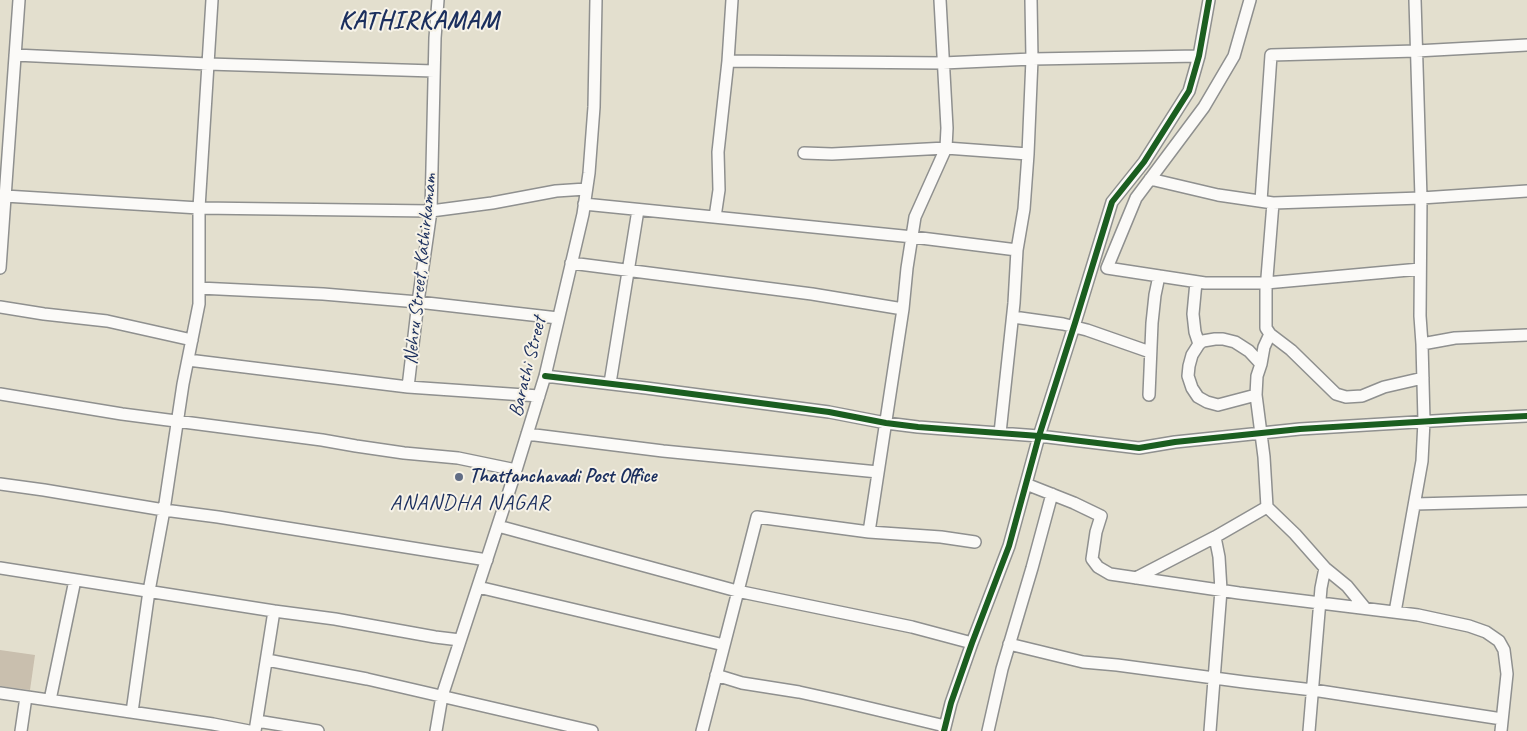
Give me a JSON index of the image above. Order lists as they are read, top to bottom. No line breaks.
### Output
{"streets":{"street":["Nehru Street, Kathirkamam","Barathi Street"]},"districts":["KATHIRKAMAM","ANANDHA NAGAR"],"places":["Thattanchavadi Post Office"]}
